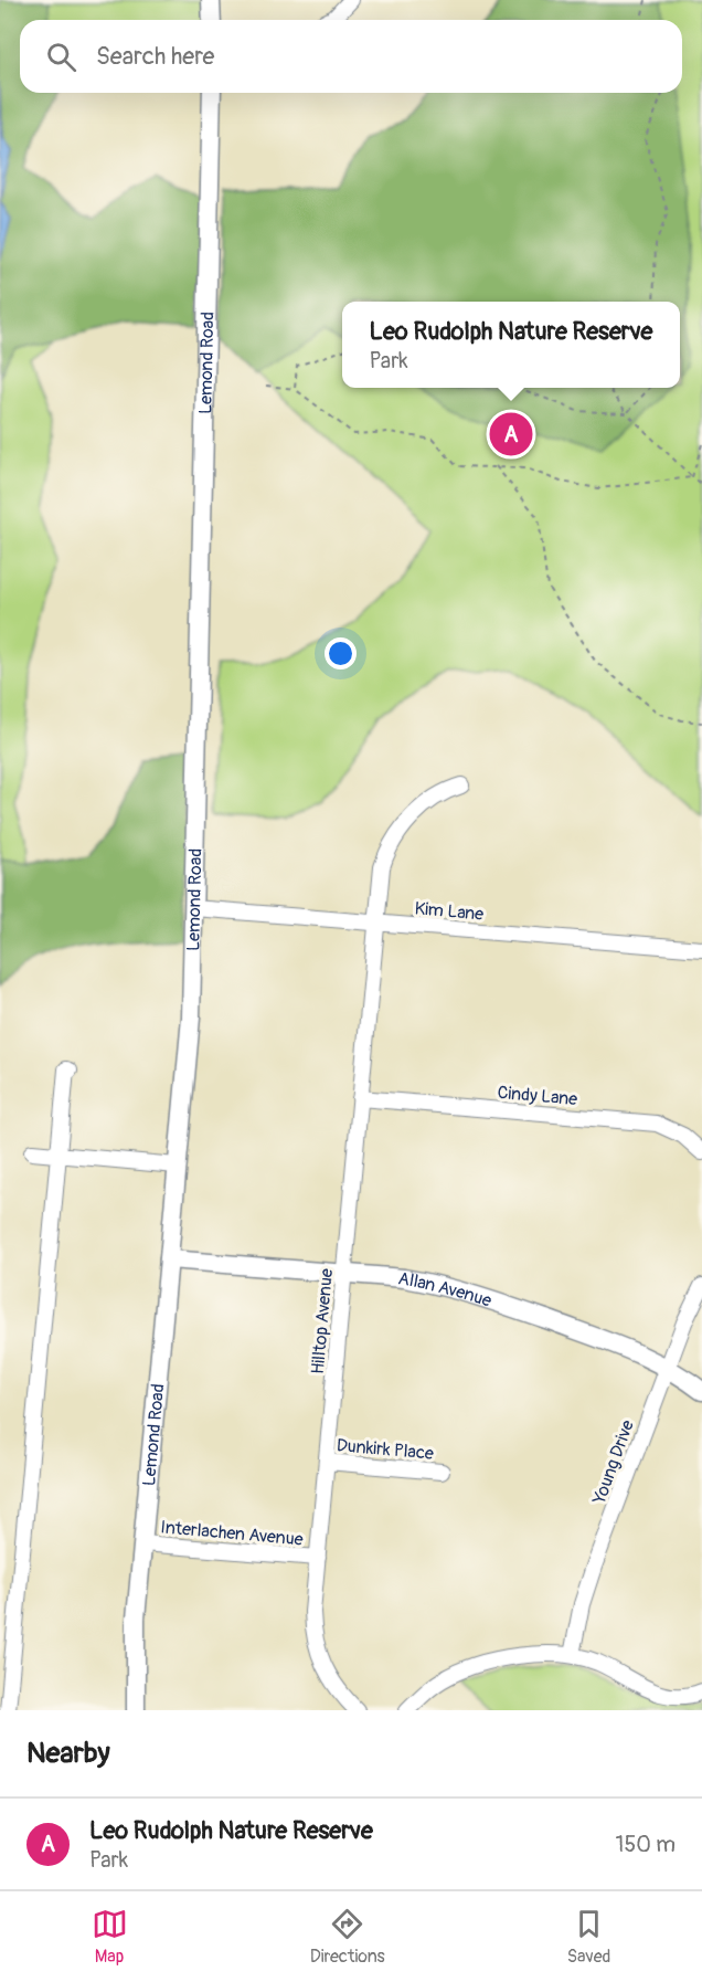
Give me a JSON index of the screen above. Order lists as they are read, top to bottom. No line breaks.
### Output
{"streets":{"street":["Lemond Road","Kim Lane","Cindy Lane","Allan Avenue","Hilltop Avenue","Dunkirk Place","Young Drive","Interlachen Avenue"]},"crossings":[["Lemond Road","Kim Lane"],["Lemond Road","Allan Avenue"],["Lemond Road","Interlachen Avenue"],["Kim Lane","Hilltop Avenue"],["Cindy Lane","Hilltop Avenue"],["Allan Avenue","Hilltop Avenue"],["Allan Avenue","Young Drive"],["Hilltop Avenue","Dunkirk Place"],["Hilltop Avenue","Interlachen Avenue"]],"page":{"search":"Search here","popup":["Leo Rudolph Nature Reserve","Park"],"pins":"A","heading":"Nearby","list":[{"mark":"A","name":"Leo Rudolph Nature Reserve","note":"Park","value":"150 m"}],"nav":["Map","Directions","Saved"]}}
